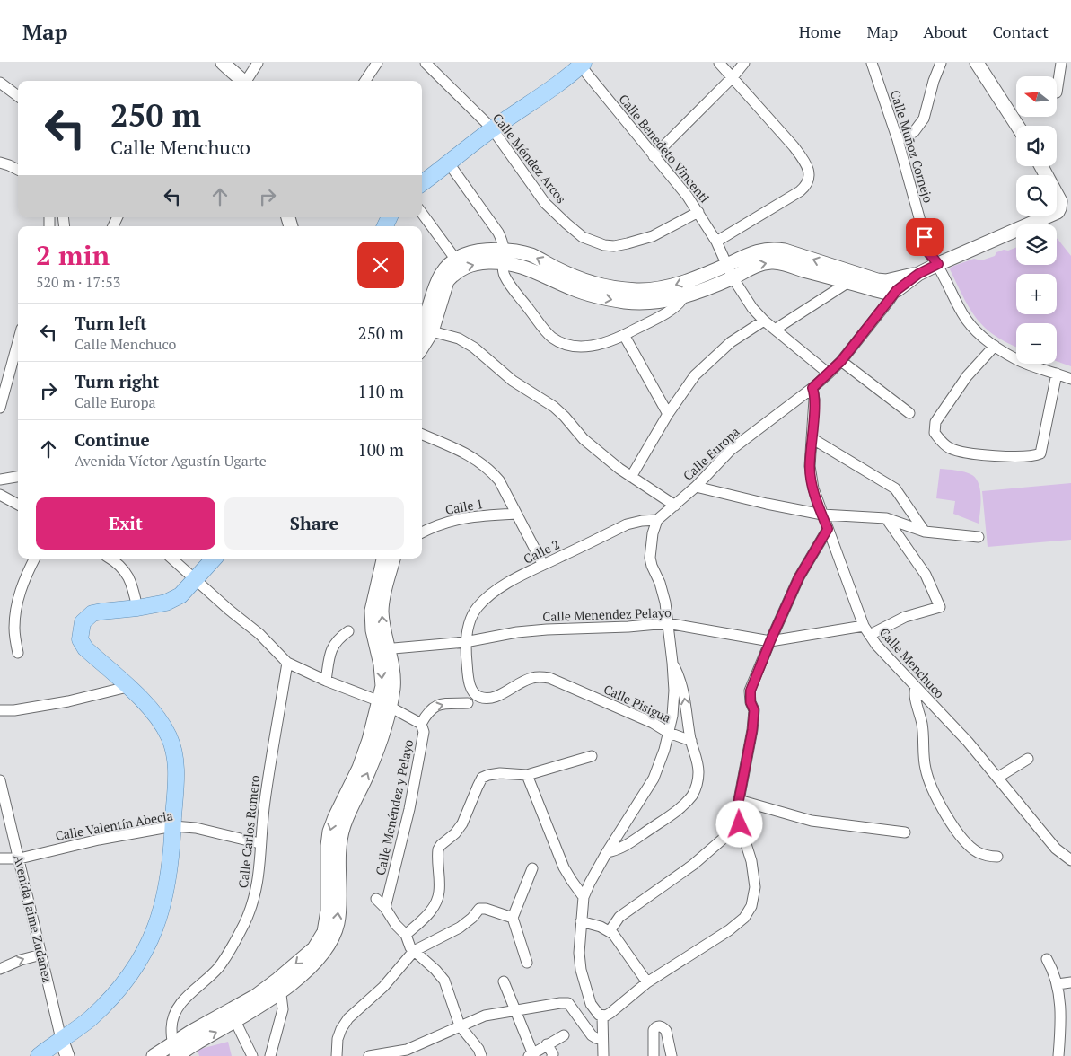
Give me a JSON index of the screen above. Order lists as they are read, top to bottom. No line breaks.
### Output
{"streets":{"street":["Calle Muñoz Cornejo","Calle Benedeto Vincenti","Calle Méndez Arcos","Calle Europa","Calle 1","Calle 2","Calle Menendez Pelayo","Calle Menchuco","Calle Pisigua","Calle Menéndez y Pelayo","Calle Valentín Abecia","Calle Carlos Romero","Avenida Jaime Zudañez"]},"crossings":[["Calle Benedeto Vincenti","Calle Méndez Arcos"],["Calle Benedeto Vincenti","Calle Europa"],["Calle Europa","Calle 2"],["Calle Europa","Calle Menchuco"],["Calle 2","Calle Menendez Pelayo"],["Calle 2","Calle Pisigua"],["Calle Menendez Pelayo","Calle Menchuco"],["Calle Menendez Pelayo","Calle Pisigua"],["Calle Menéndez y Pelayo","Calle Carlos Romero"],["Calle Valentín Abecia","Calle Carlos Romero"],["Calle Valentín Abecia","Avenida Jaime Zudañez"]],"north":"left","page":{"header":"Map","nav":["Home","Map","About","Contact"],"map_buttons":["+","−"],"turn":["250 m","Calle Menchuco"],"heading":["2 min","520 m · 17:53"],"list":[{"name":"Turn left","note":"Calle Menchuco","value":"250 m"},{"name":"Turn right","note":"Calle Europa","value":"110 m"},{"name":"Continue","note":"Avenida Víctor Agustín Ugarte","value":"100 m"}],"buttons":["Exit","Share"]}}
